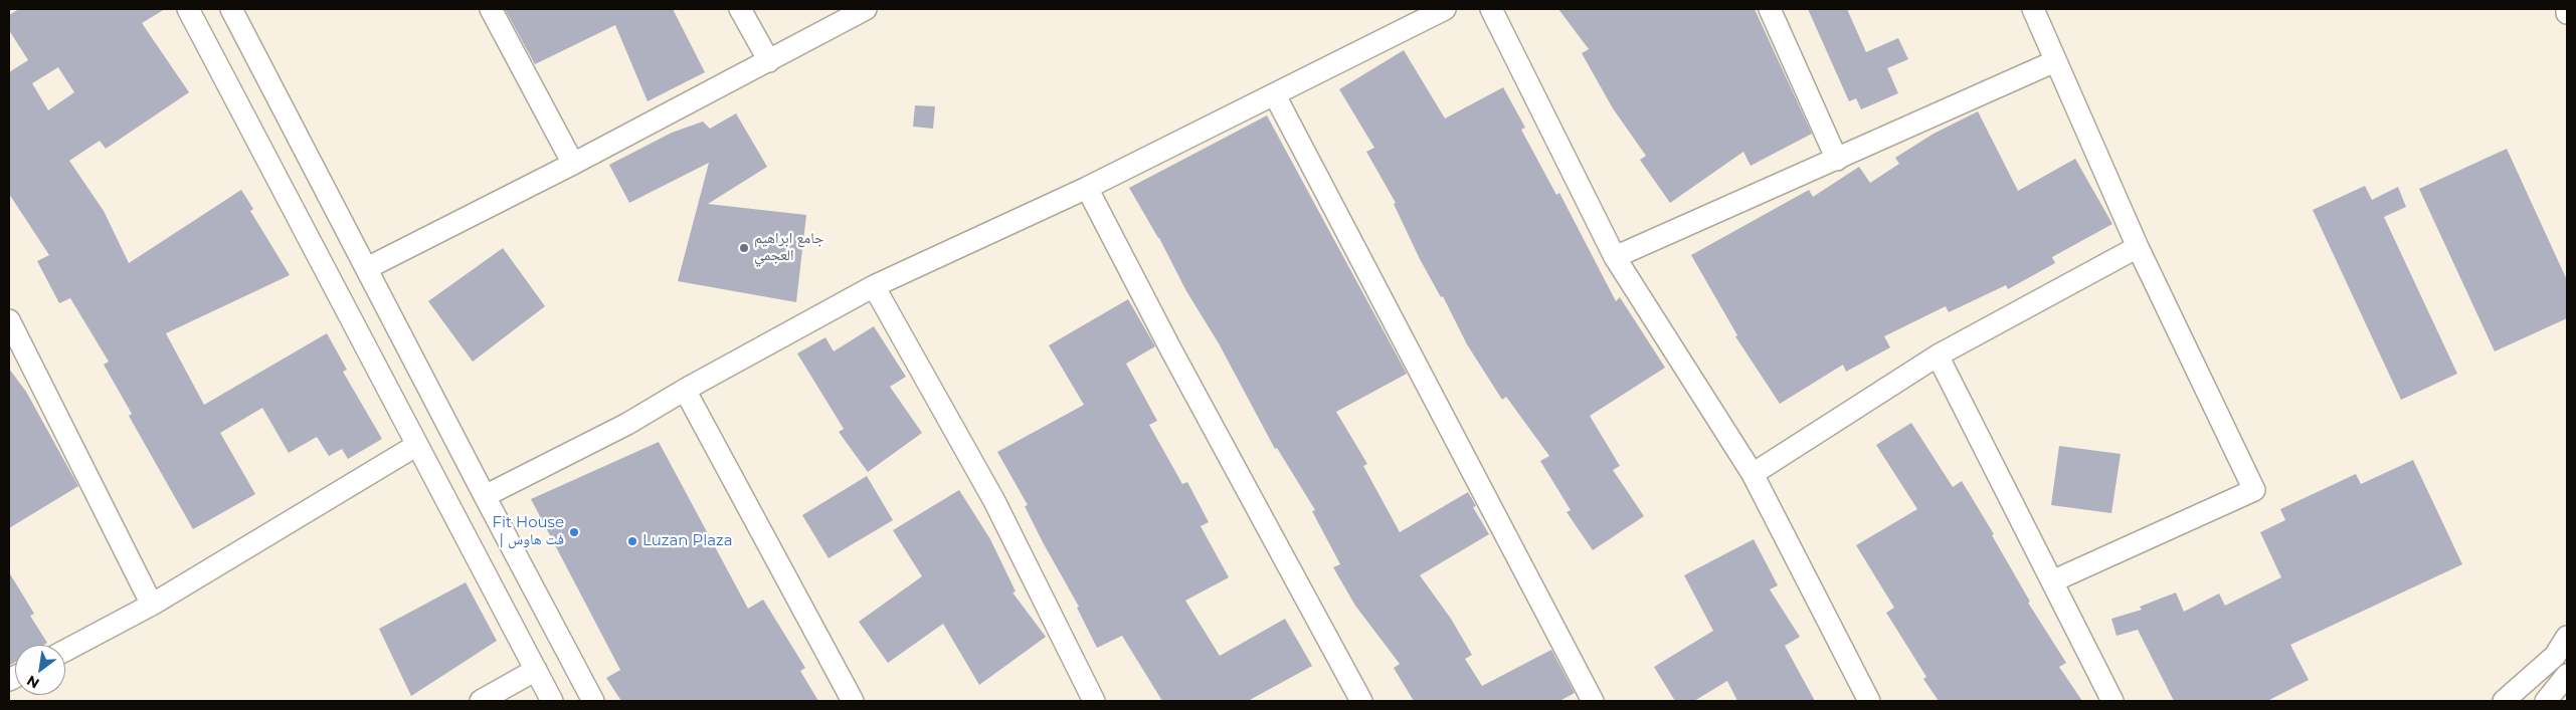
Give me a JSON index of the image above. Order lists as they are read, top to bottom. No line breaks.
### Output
{"places":["جامع ابراهيم العجمي","Fit House | فت هاوس","Luzan Plaza"],"north":"bottom left"}
